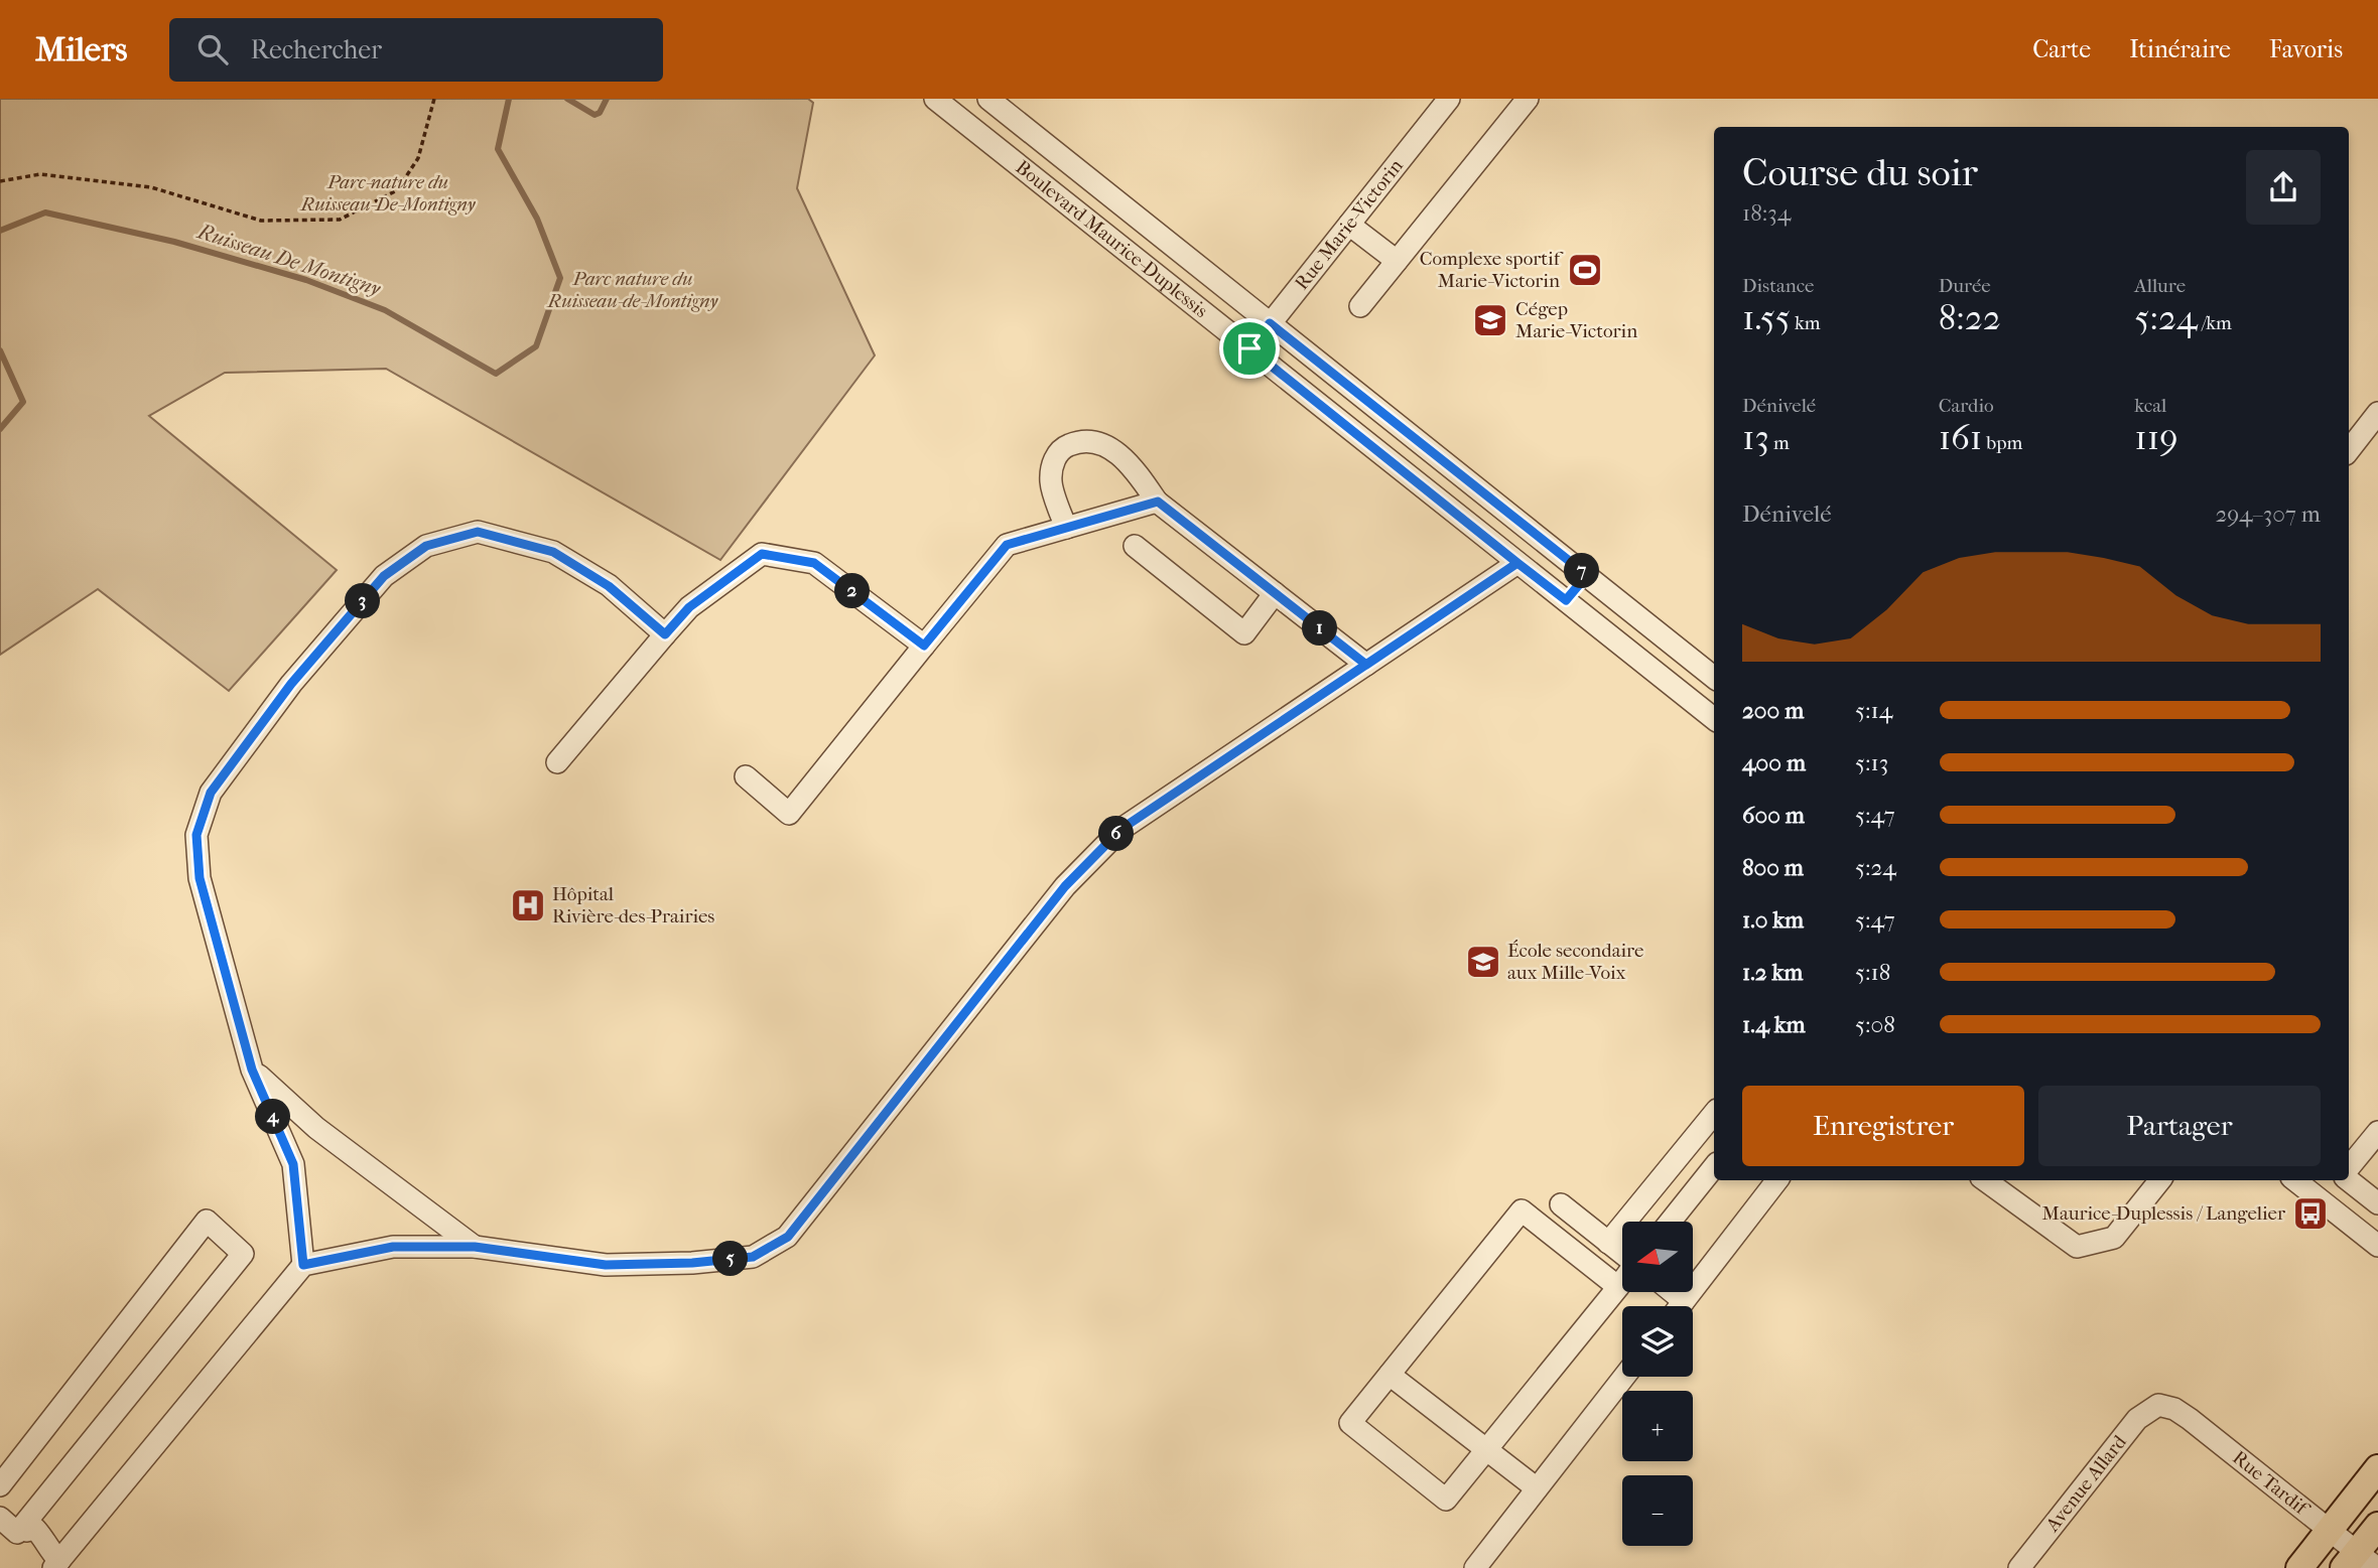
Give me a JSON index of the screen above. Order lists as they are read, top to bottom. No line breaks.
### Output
{"streets":{"street":["Rue Marie-Victorin","Boulevard Maurice-Duplessis","Rue Tardif","Avenue Allard"]},"crossings":[["Rue Marie-Victorin","Boulevard Maurice-Duplessis"],["Rue Tardif","Avenue Allard"]],"water":["Ruisseau De Montigny"],"parks":["Parc-nature du Ruisseau-De-Montigny","Parc nature du Ruisseau-de-Montigny"],"places":{"sports":["Complexe sportif Marie-Victorin"],"school or university":["Cégep Marie-Victorin","École secondaire aux Mille-Voix"],"hospital":["Hôpital Rivière-des-Prairies"],"bus stop":["Maurice-Duplessis / Langelier"]},"north":"left","page":{"header":"Milers","search":"Rechercher","nav":["Carte","Itinéraire","Favoris"],"heading":["Course du soir","18:34"],"stats":[["Distance","1.55 km"],["Durée","8:22"],["Allure","5:24 /km"],["Dénivelé","13 m"],["Cardio","161 bpm"],["kcal","119"]],"chart":["Dénivelé","294–307 m"],"pins":["7","2","3","1","6","4","5"],"list":[{"name":"200 m","note":"5:14"},{"name":"400 m","note":"5:13"},{"name":"600 m","note":"5:47"},{"name":"800 m","note":"5:24"},{"name":"1.0 km","note":"5:47"},{"name":"1.2 km","note":"5:18"},{"name":"1.4 km","note":"5:08"}],"buttons":["Enregistrer","Partager"],"map_buttons":["+","−"]}}
